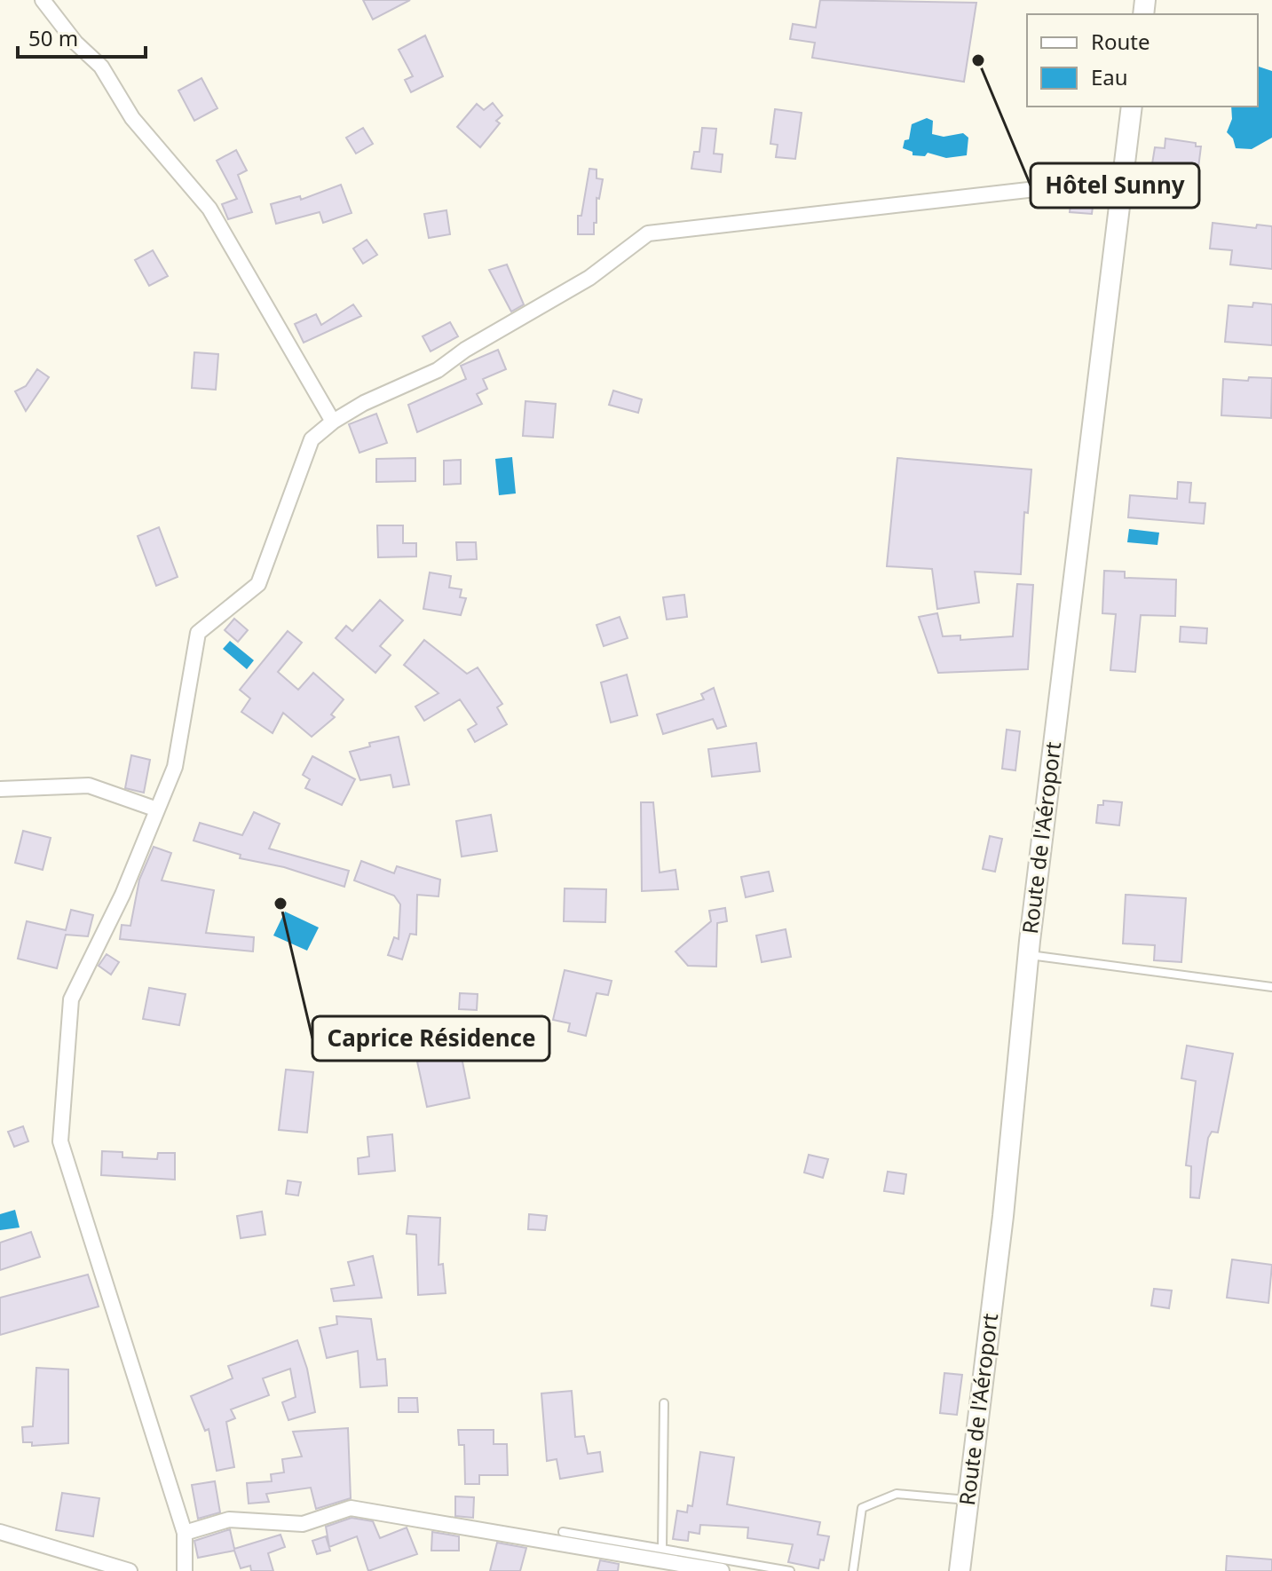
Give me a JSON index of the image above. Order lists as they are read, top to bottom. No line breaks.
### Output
{"streets":{"main road":["Route de l'Aéroport"]},"places":["Hôtel Sunny","Caprice Résidence"],"legend":["Route","Eau"],"scale_bar":"50 m"}
